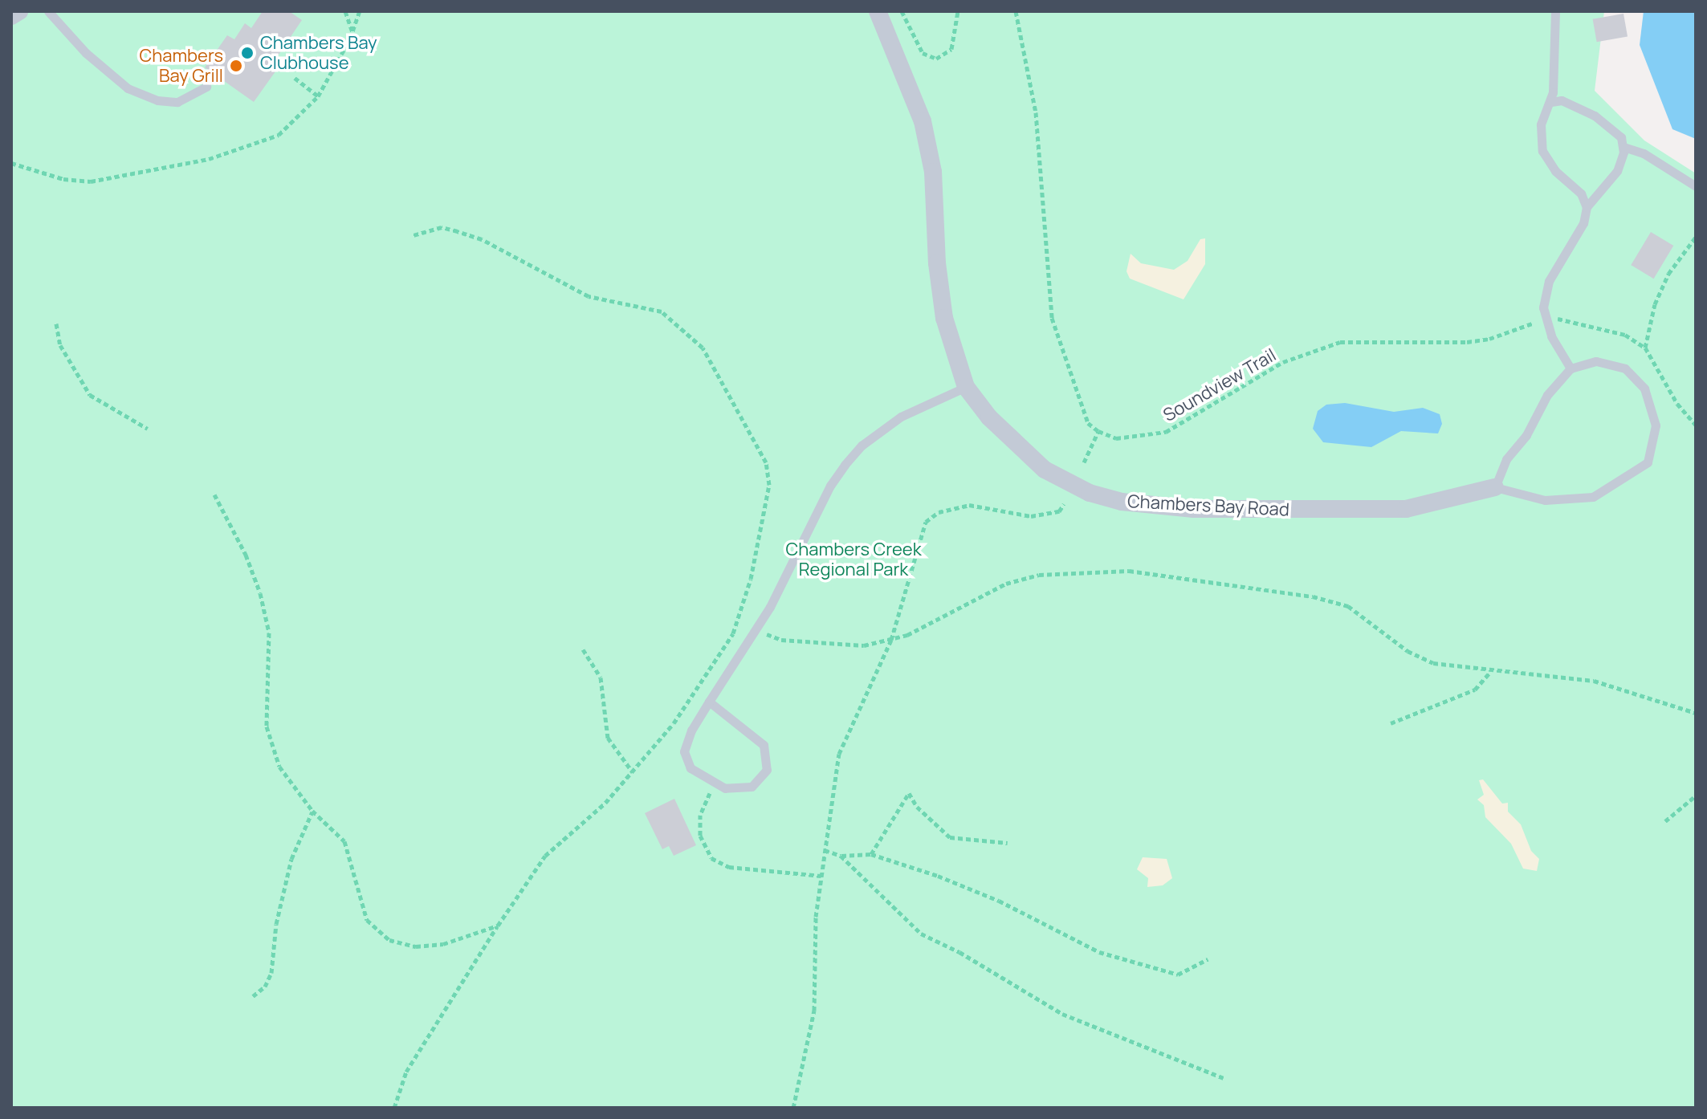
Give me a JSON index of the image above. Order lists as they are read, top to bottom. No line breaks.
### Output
{"streets":{"street":["Chambers Bay Road"],"path":["Soundview Trail"]},"parks":["Chambers Creek Regional Park"],"places":["Chambers Bay Clubhouse","Chambers Bay Grill"]}
